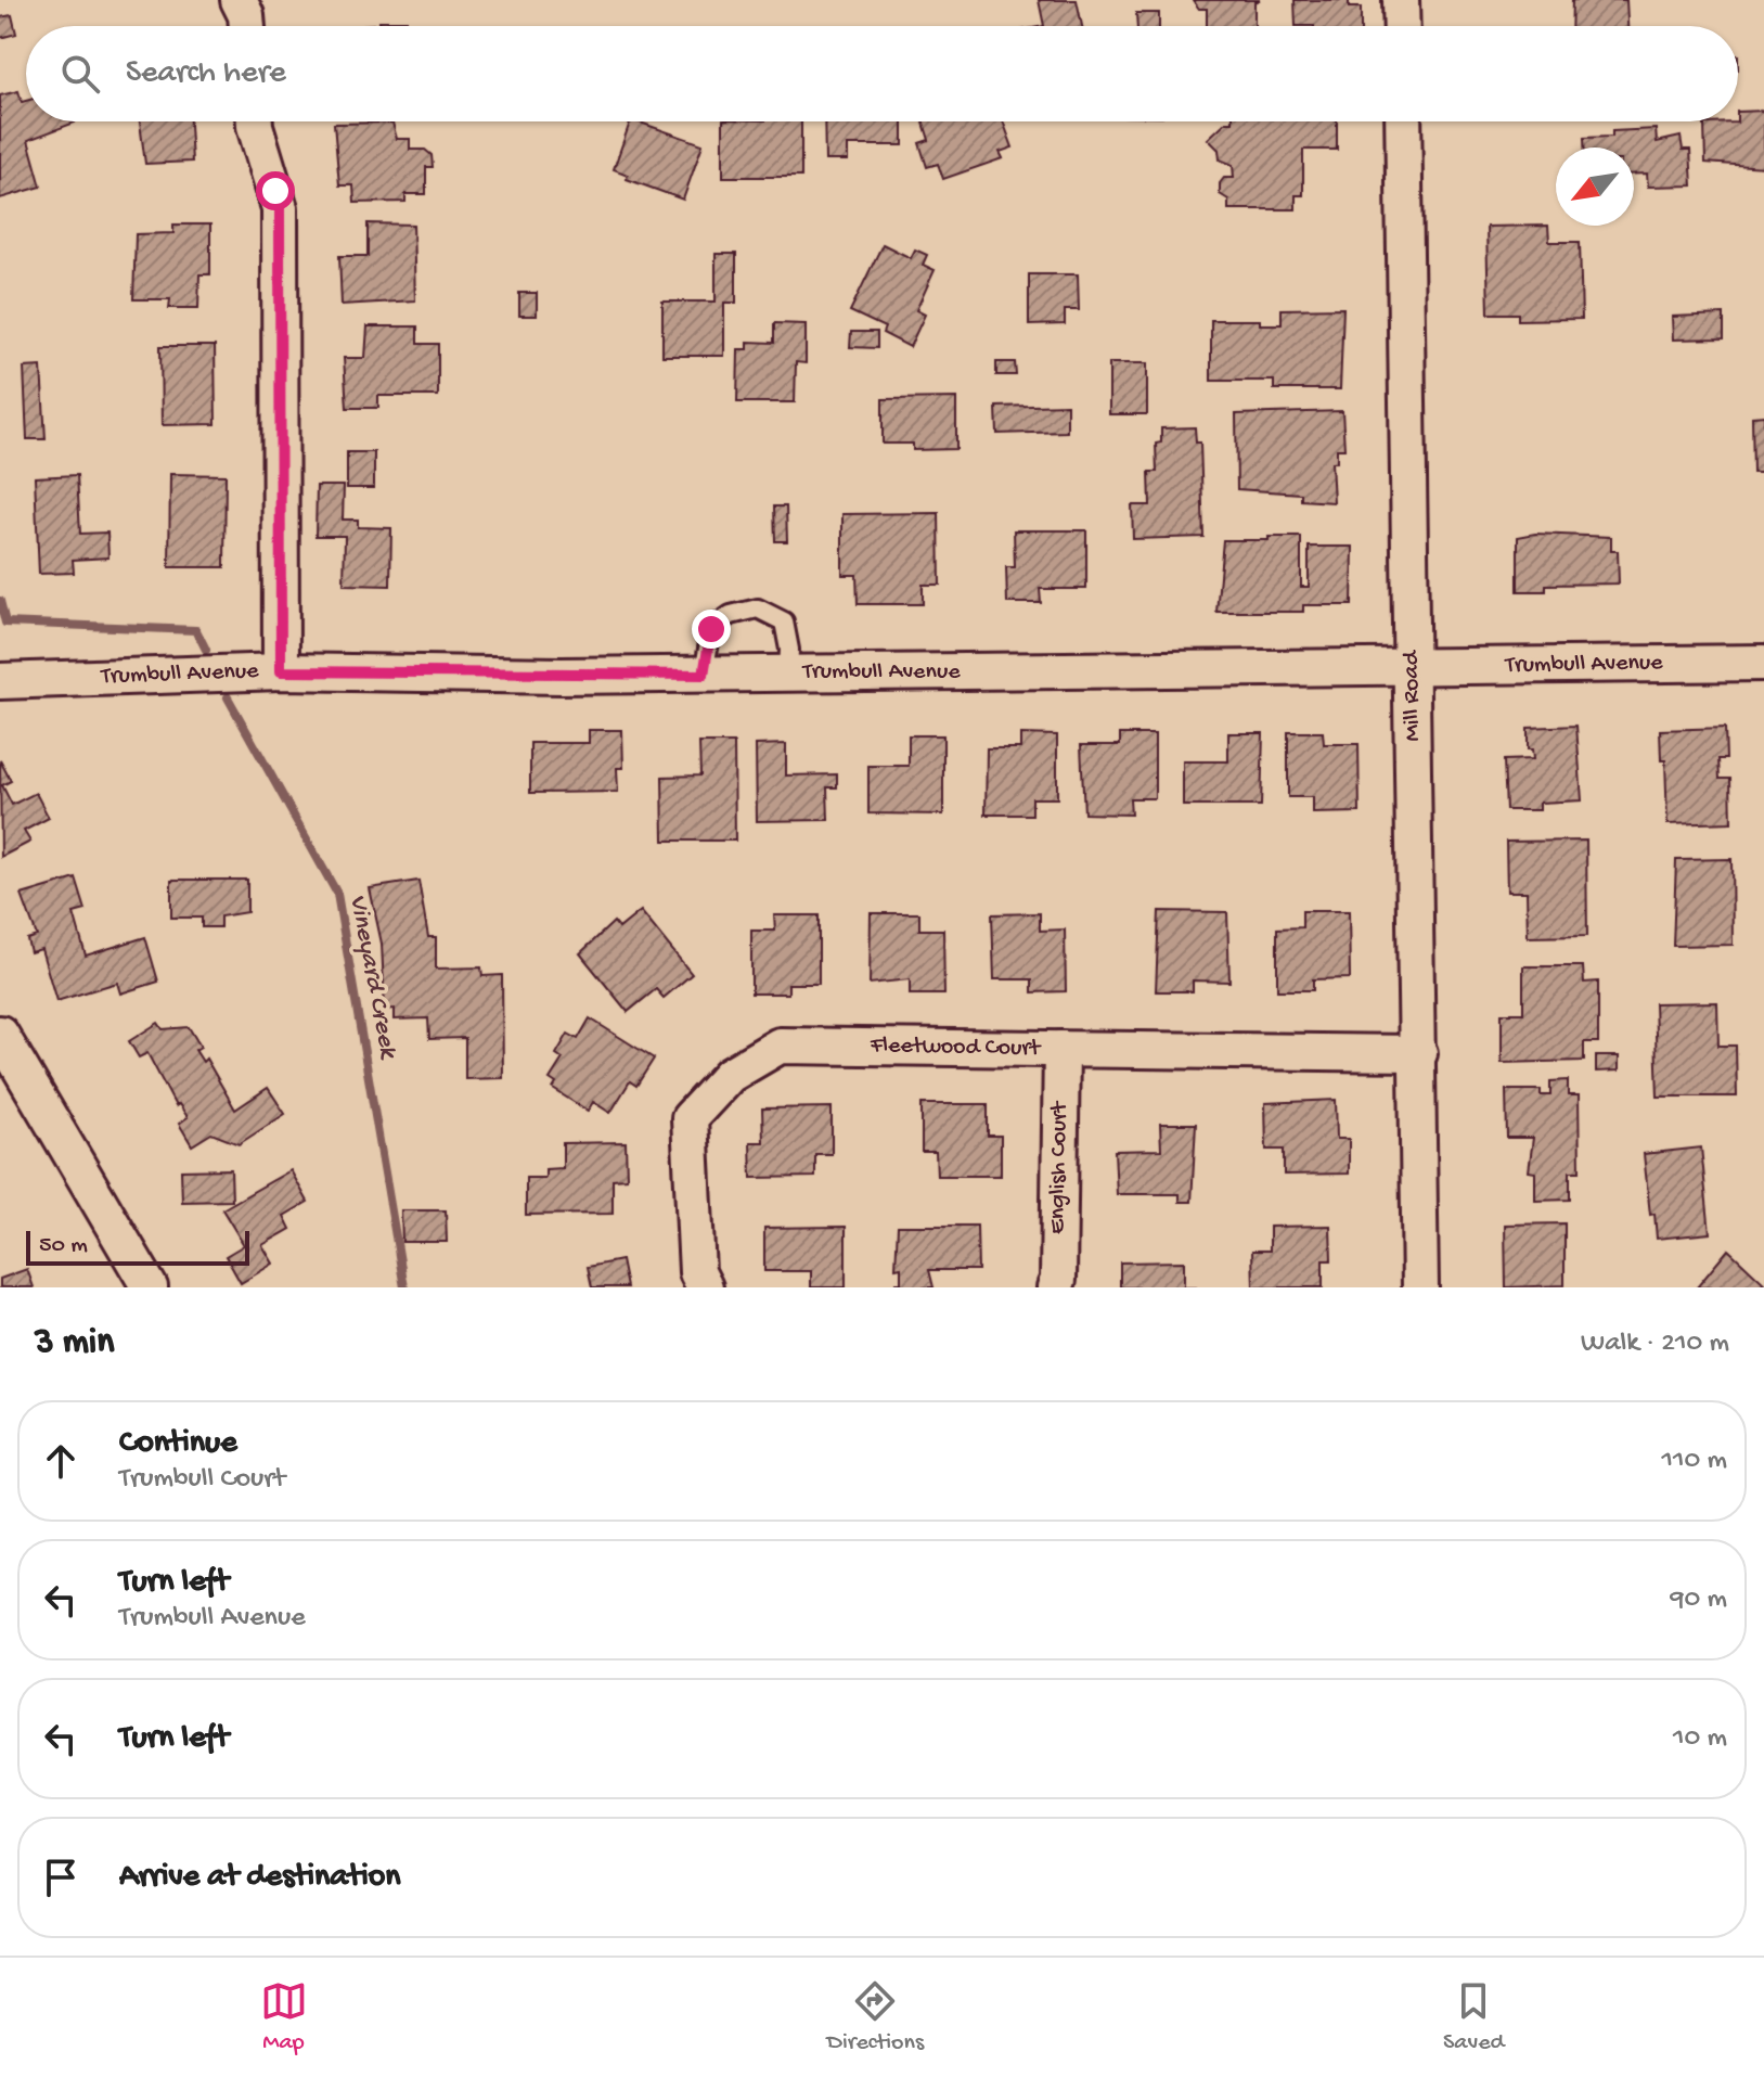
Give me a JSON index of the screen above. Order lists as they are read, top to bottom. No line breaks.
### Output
{"streets":{"street":["Trumbull Avenue","Mill Road","Fleetwood Court","English Court"]},"crossings":[["Trumbull Avenue","Mill Road"],["Mill Road","Fleetwood Court"],["Fleetwood Court","English Court"]],"water":["Vineyard Creek"],"scale_bar":"50 m","north":"bottom left","page":{"search":"Search here","scale":"50 m","heading":["3 min","Walk · 210 m"],"list":[["Continue","Trumbull Court","110 m"],["Turn left","Trumbull Avenue","90 m"],["Turn left","10 m"],"Arrive at destination"],"nav":["Map","Directions","Saved"]}}
